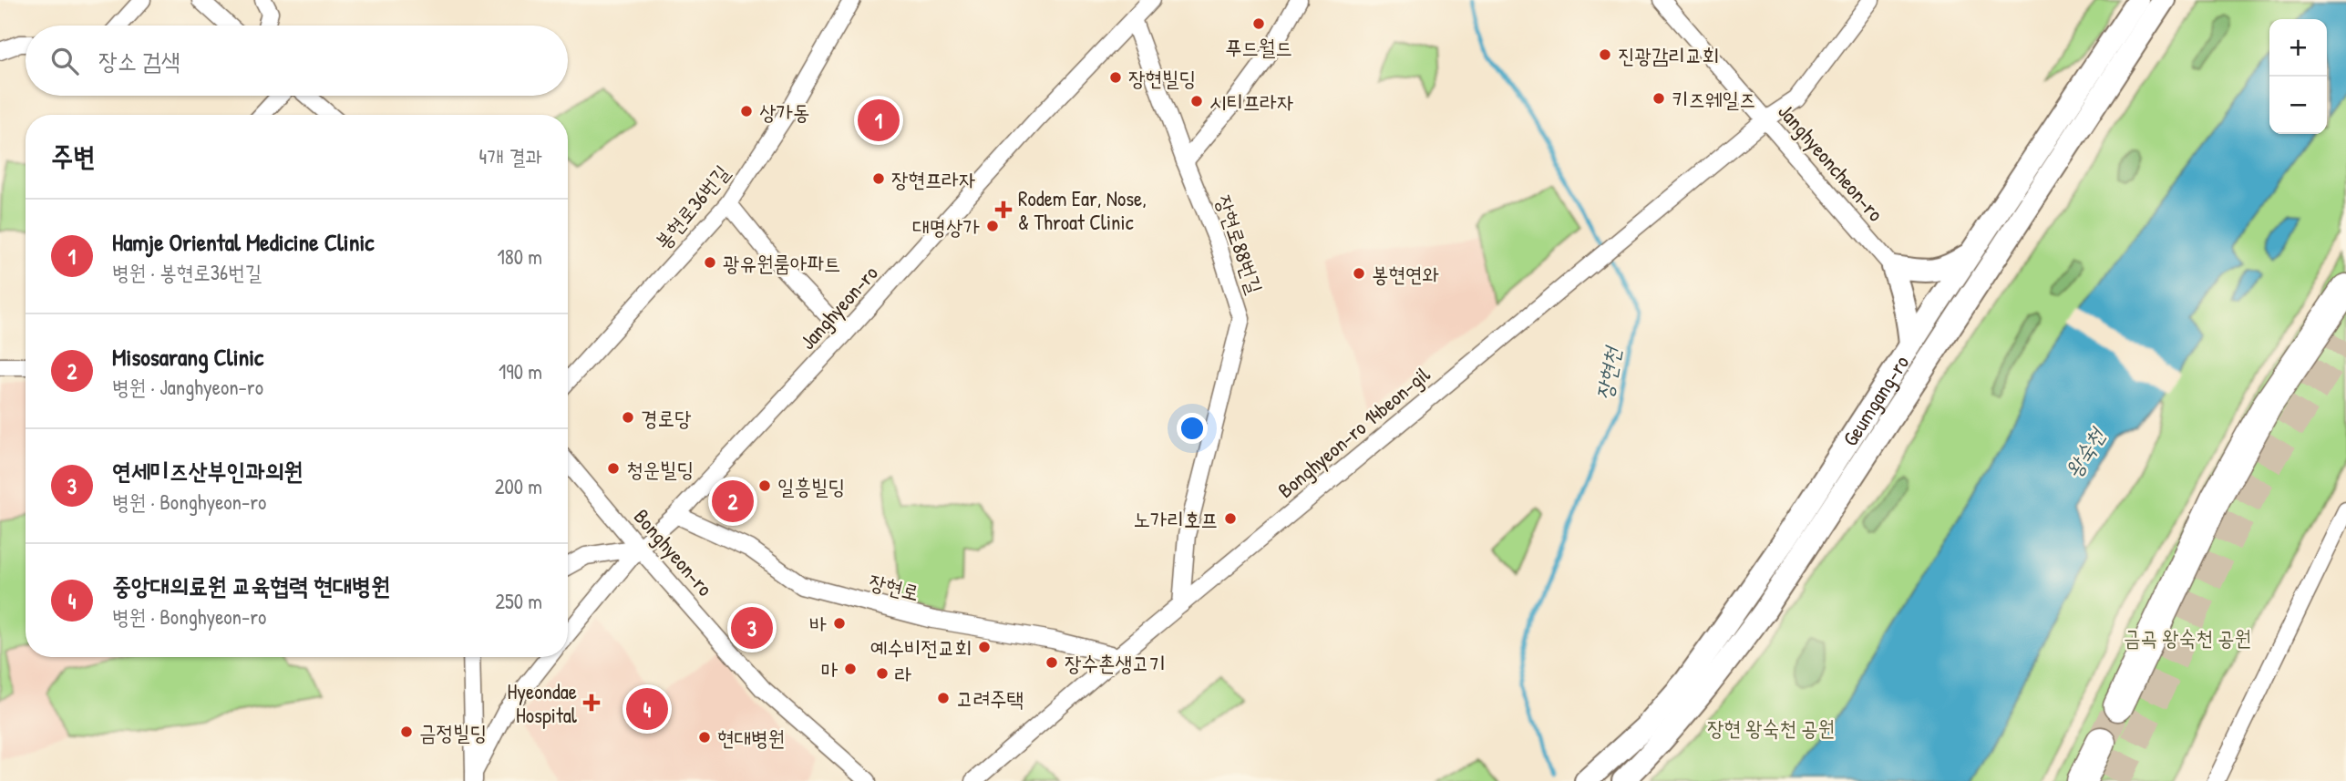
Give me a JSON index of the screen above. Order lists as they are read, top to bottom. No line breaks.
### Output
{"streets":{"main road":["Geumgang-ro"],"street":["Janghyeoncheon-ro","봉현로36번길","장현로88번길","Janghyeon-ro","Bonghyeon-ro 14beon-gil","Bonghyeon-ro","장현로"]},"crossings":[["Janghyeoncheon-ro","Bonghyeon-ro 14beon-gil"],["장현로88번길","Janghyeon-ro"],["장현로88번길","Bonghyeon-ro 14beon-gil"],["Janghyeon-ro","Bonghyeon-ro"],["Janghyeon-ro","장현로"],["Bonghyeon-ro 14beon-gil","장현로"]],"water":["장현천","왕숙천"],"parks":["금곡 왕숙천 공원","장현 왕숙천 공원"],"places":{"other":["푸드월드","진광감리교회","장현빌딩","키즈웨일즈","시티프라자","상가동","장현프라자","대명상가","광유원룸아파트","봉현연와","경로당","청운빌딩","일흥빌딩","노가리호프","바","예수비전교회","장수촌생고기","마","라","고려주택","금정빌딩","현대병원"],"health":["Rodem Ear, Nose, & Throat Clinic","Hyeondae Hospital"]},"page":{"map_buttons":["+","−"],"search":"장소 검색","pins":["1","2","3","4"],"heading":["주변","4개 결과"],"list":[{"mark":"1","name":"Hamje Oriental Medicine Clinic","note":"병원 · 봉현로36번길","value":"180 m"},{"mark":"2","name":"Misosarang Clinic","note":"병원 · Janghyeon-ro","value":"190 m"},{"mark":"3","name":"연세미즈산부인과의원","note":"병원 · Bonghyeon-ro","value":"200 m"},{"mark":"4","name":"중앙대의료원 교육협력 현대병원","note":"병원 · Bonghyeon-ro","value":"250 m"}]}}
